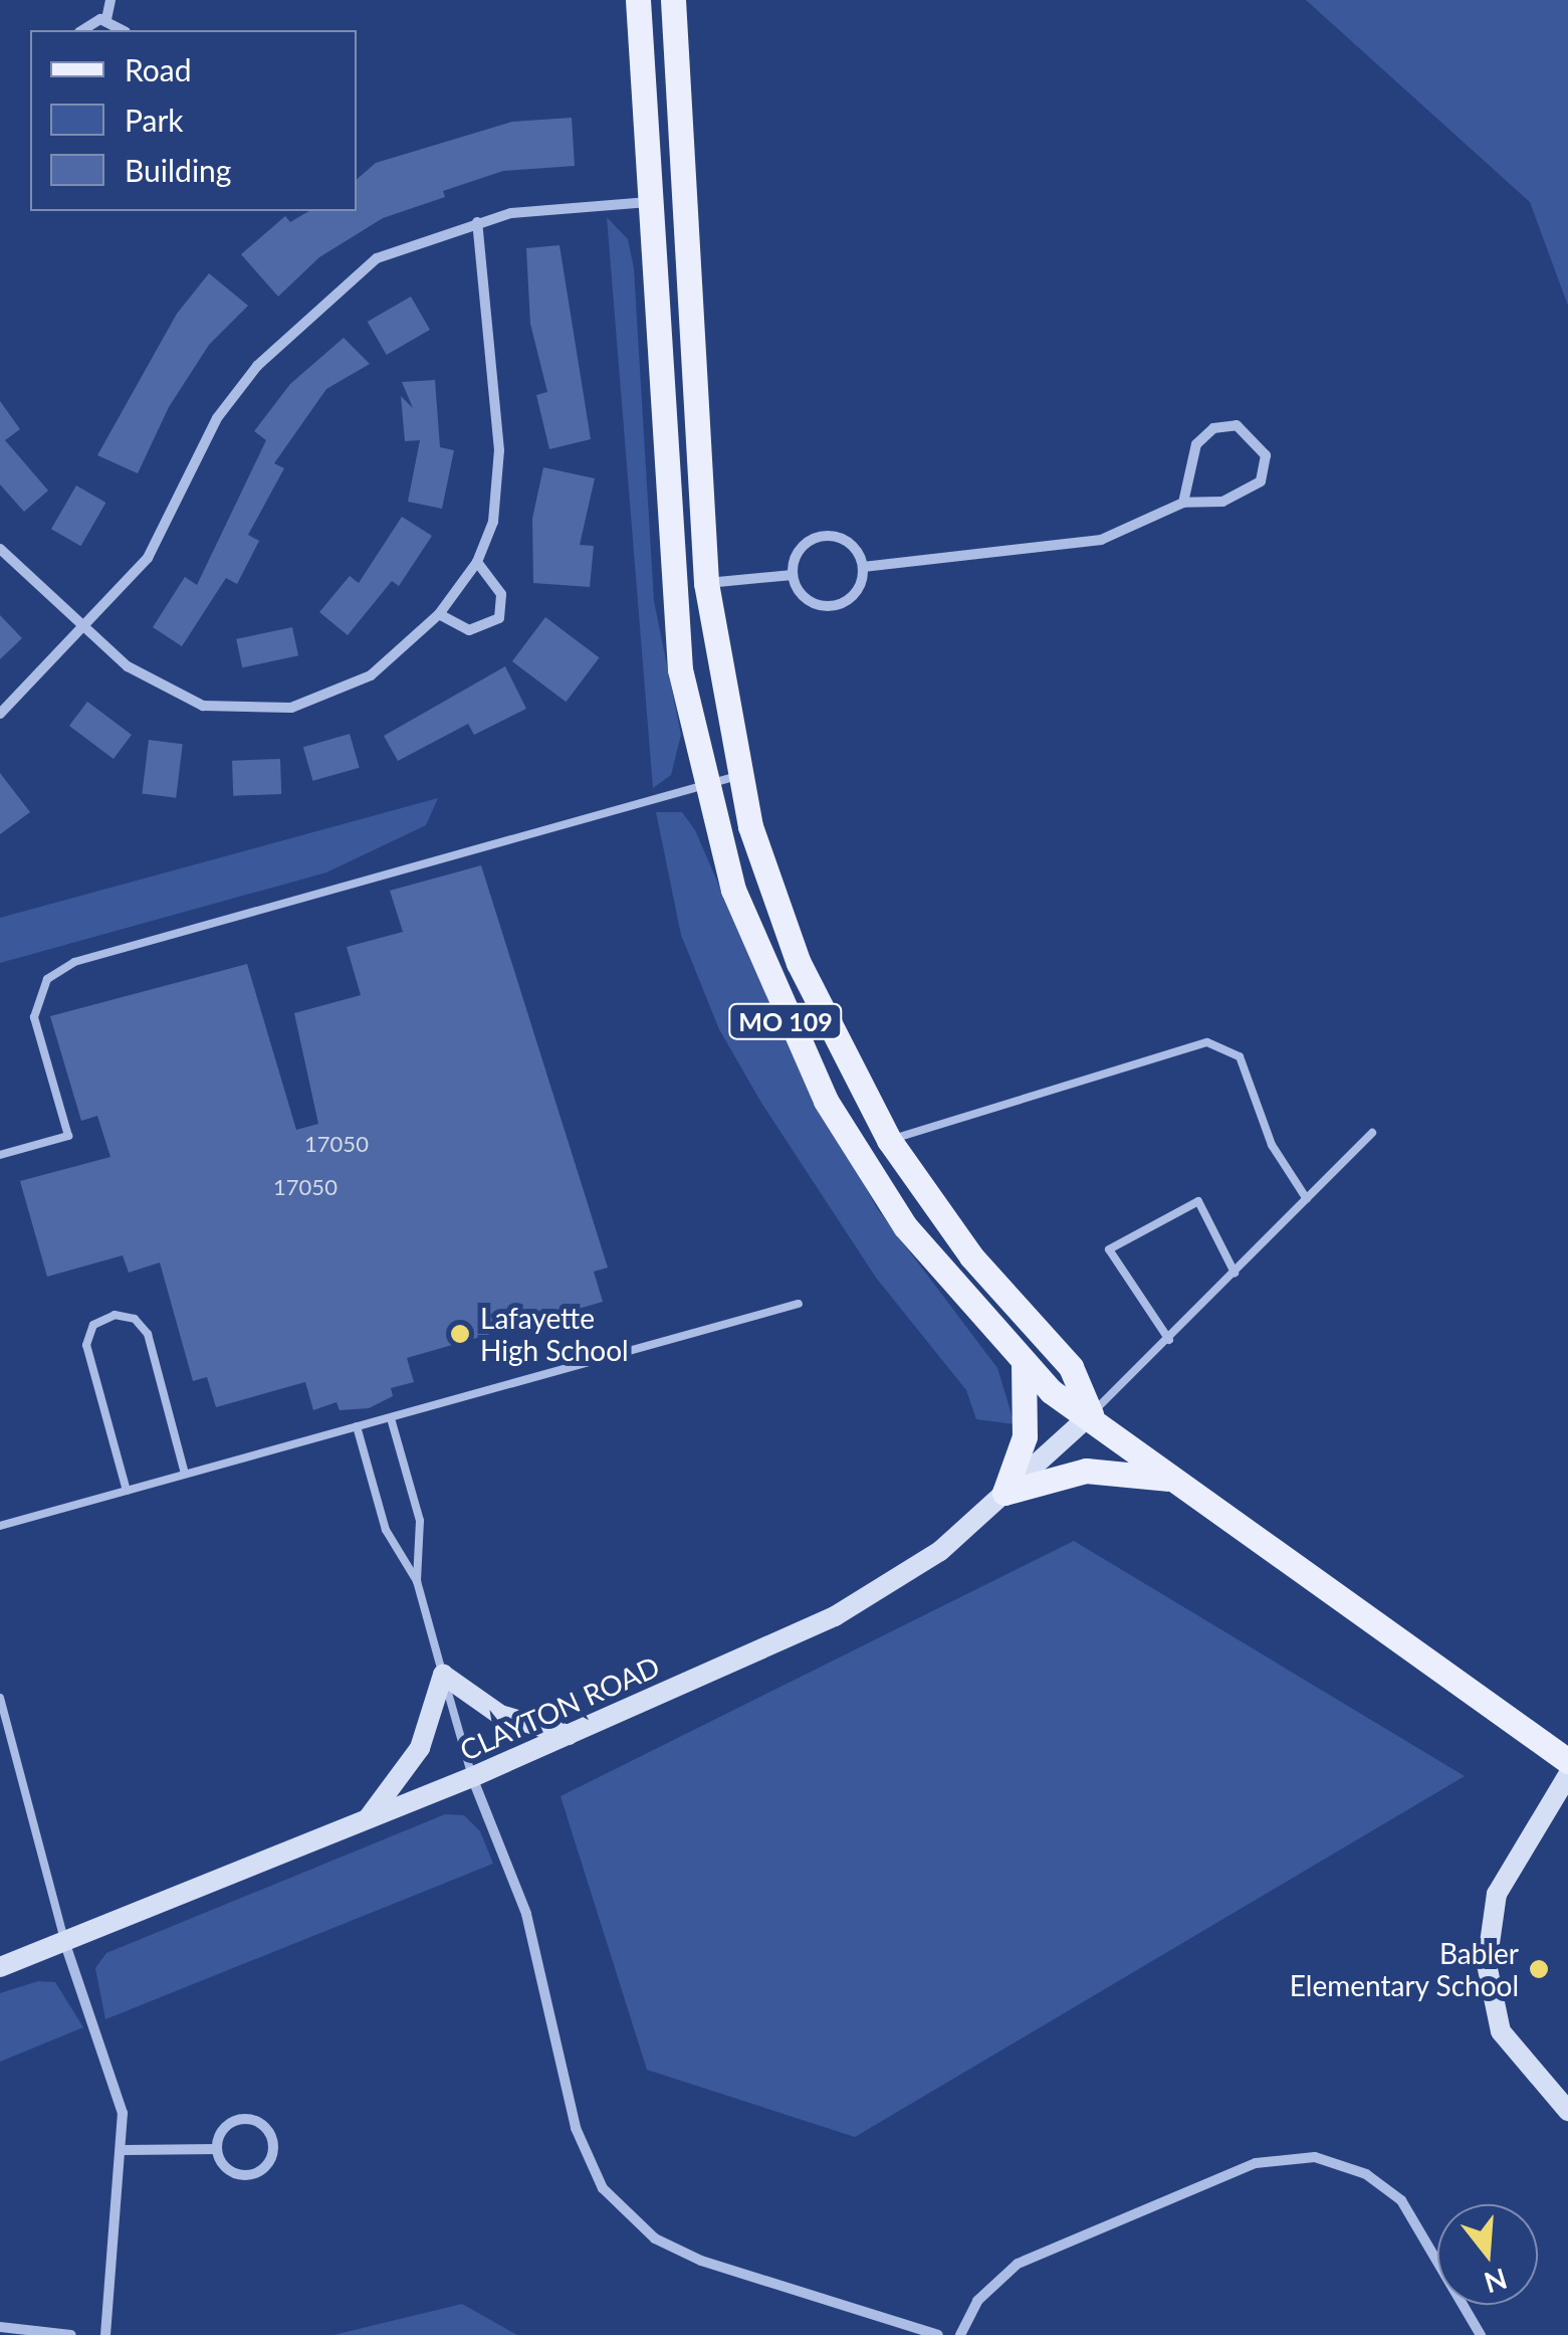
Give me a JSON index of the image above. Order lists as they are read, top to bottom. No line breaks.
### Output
{"streets":{"main road":["MO 109","CLAYTON ROAD"]},"crossings":[["MO 109","CLAYTON ROAD"]],"places":["Lafayette High School","Babler Elementary School"],"house_numbers":["17050","17050"],"legend":["Road","Park","Building"],"north":"bottom"}
